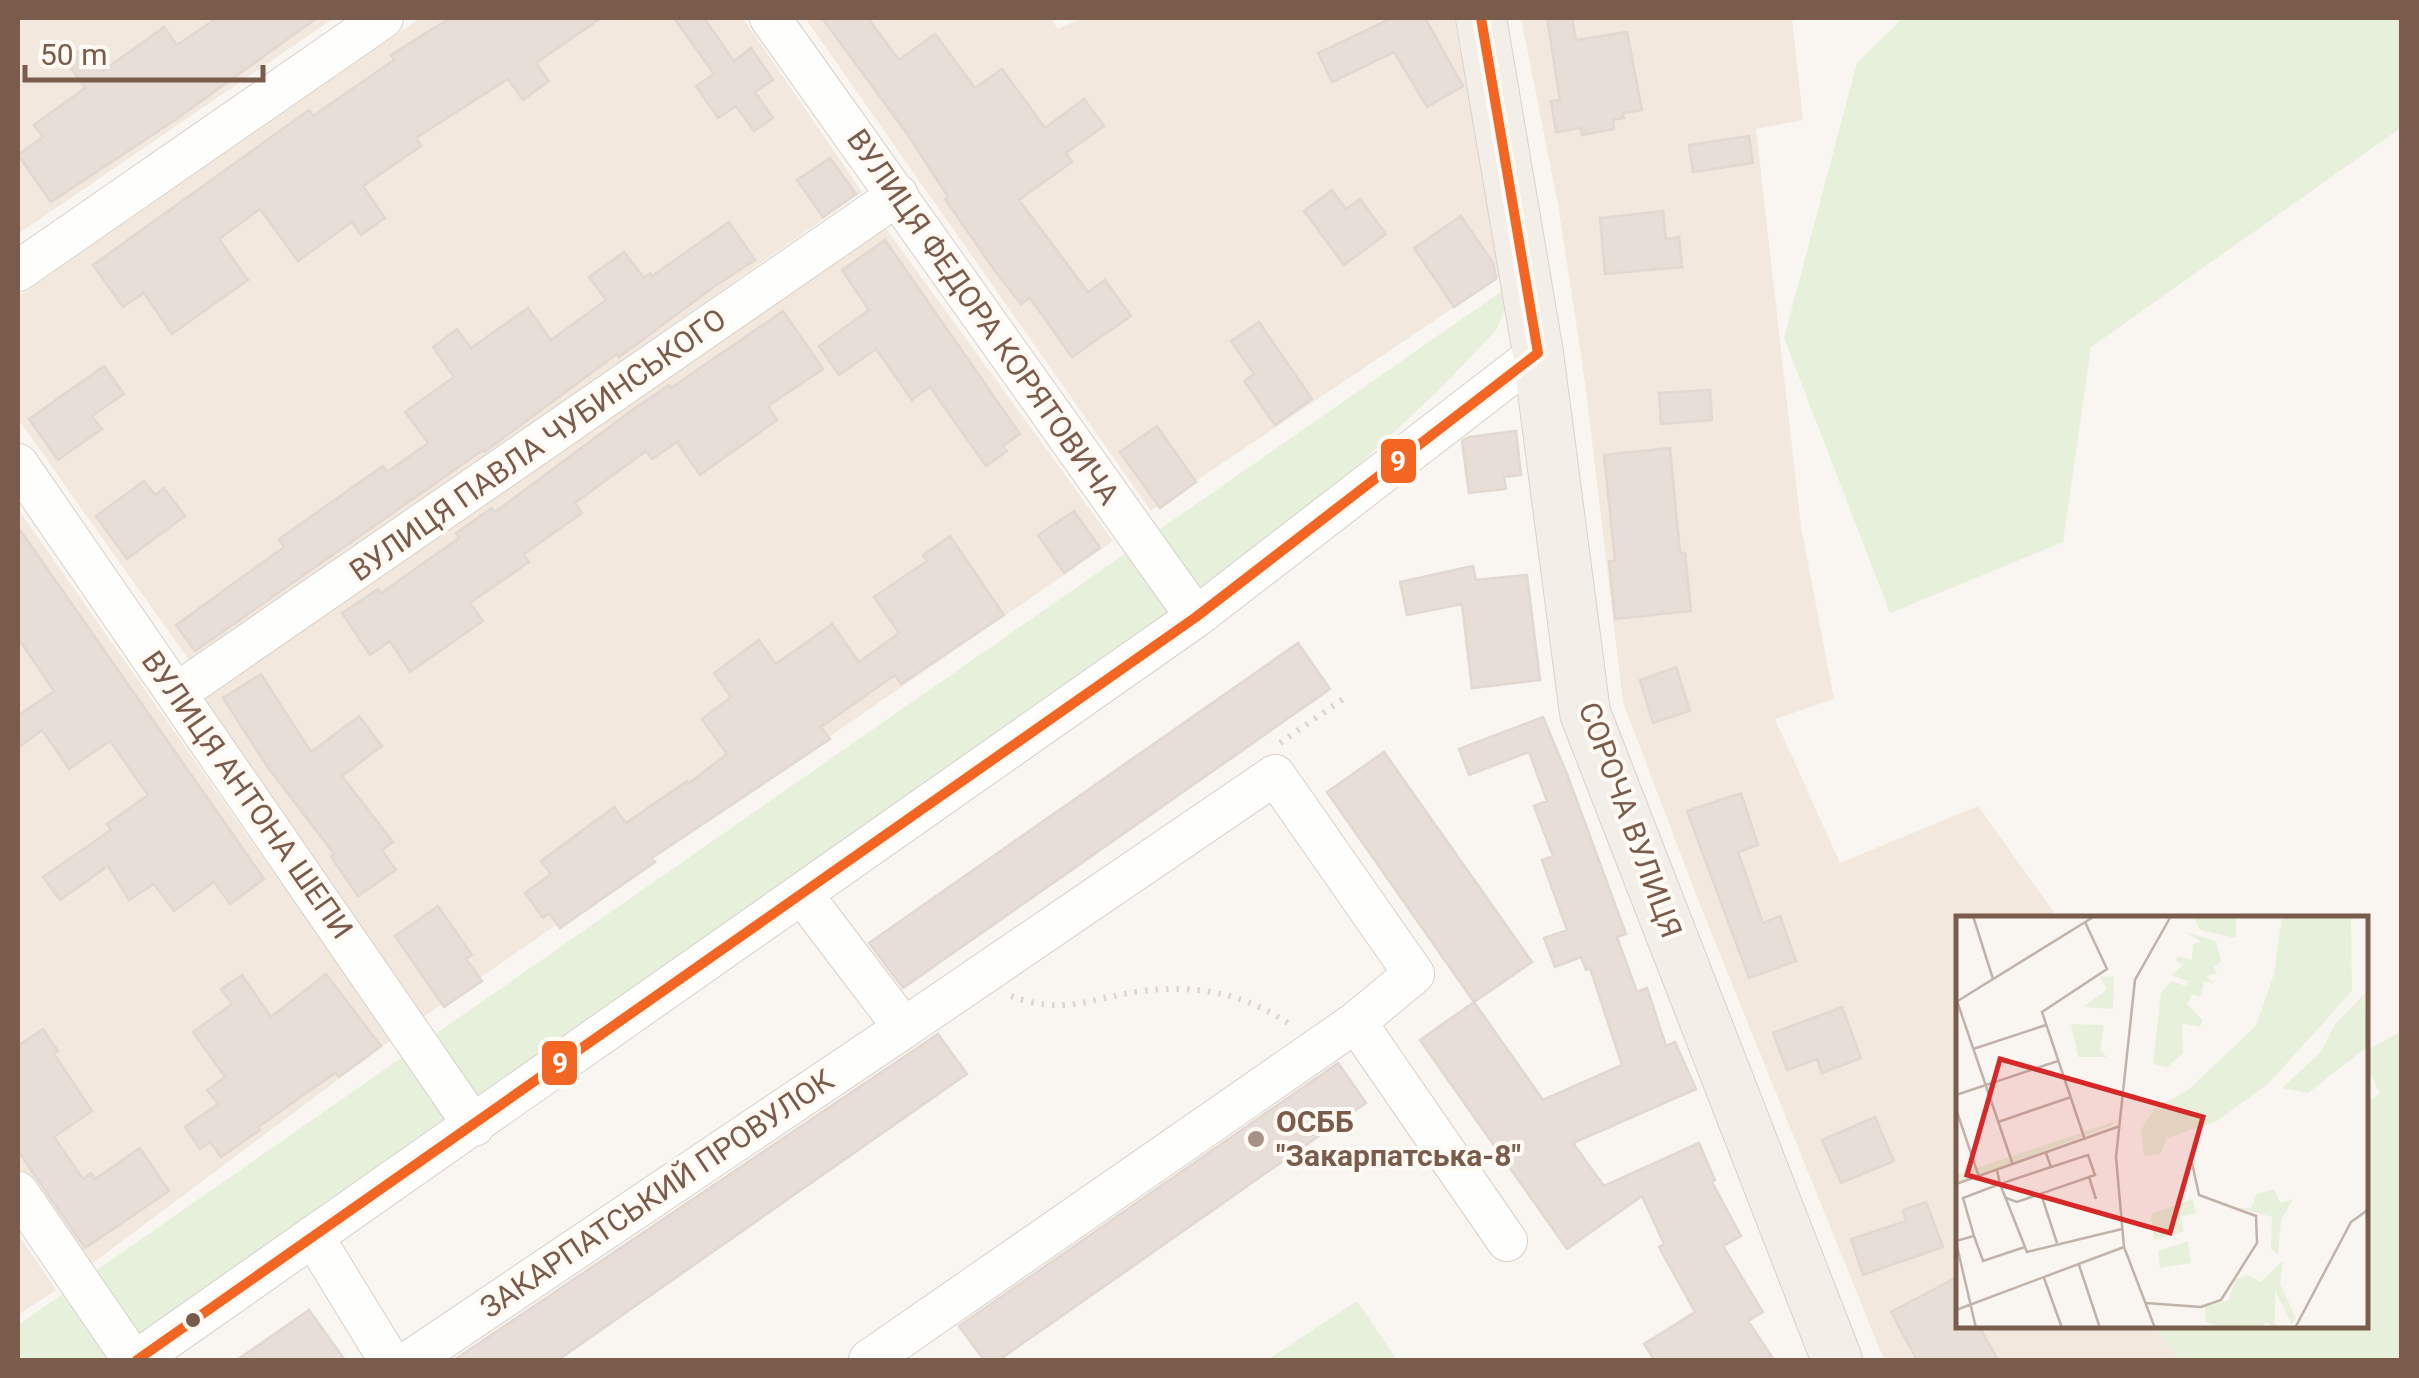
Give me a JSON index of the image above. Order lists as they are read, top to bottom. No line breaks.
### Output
{"streets":{"main road":["СОРОЧА ВУЛИЦЯ"],"street":["ВУЛИЦЯ ФЕДОРА КОРЯТОВИЧА","ВУЛИЦЯ ПАВЛА ЧУБИНСЬКОГО","ВУЛИЦЯ АНТОНА ШЕПИ","ЗАКАРПАТСЬКИЙ ПРОВУЛОК"]},"crossings":[["ВУЛИЦЯ ФЕДОРА КОРЯТОВИЧА","ВУЛИЦЯ ПАВЛА ЧУБИНСЬКОГО"],["ВУЛИЦЯ ПАВЛА ЧУБИНСЬКОГО","ВУЛИЦЯ АНТОНА ШЕПИ"]],"places":["ОСББ \"Закарпатська-8\""],"lines":["transit line 9"],"scale_bar":"50 m"}
